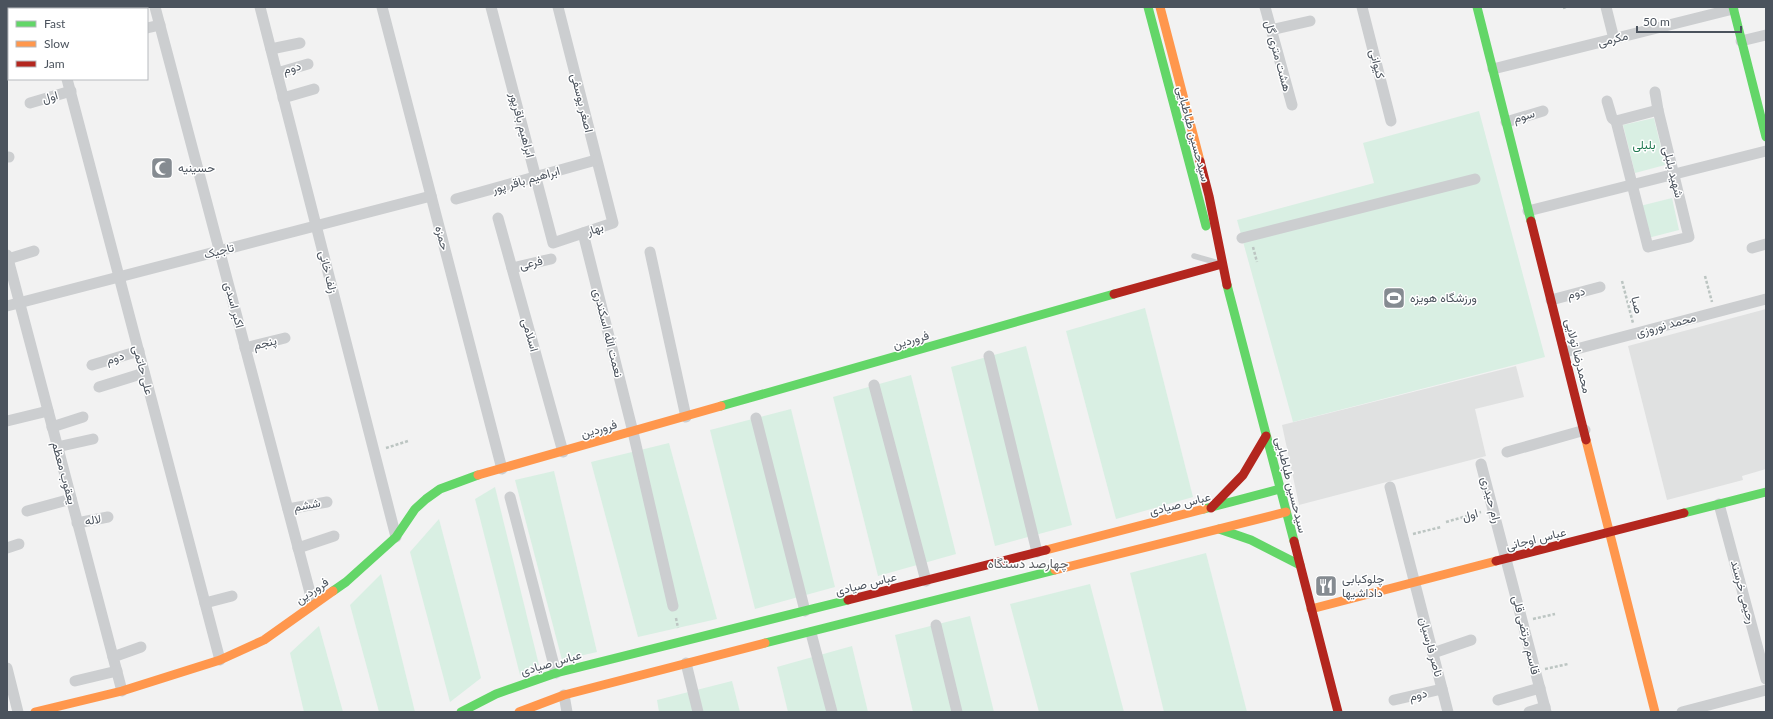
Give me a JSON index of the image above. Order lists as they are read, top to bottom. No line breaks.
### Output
{"streets":{"street":["مکرمی","هشت متری گل","کیوانی","دوم","اول","اصغر یوسفی","سوم","ابراهیم باقرپور","سیدحسین طباطبایی","شهید بلبلی","ابراهیم باقر پور","بهار","حمزه","تاجیک","فرعی","زلف خانی","اکبر اسدی","محمد نوروزی","نعمت الله اسکندری","اسلامی","فروردین","پنجم","محمدرضا تولایی","علی حاتمی","یعقوب معظم","رام حیدری","عباس صیادی","ششم","لاله","عباس اوجانی","رحیمی خرسند","قاسم مرتضی قلی","ناصر فارسیان"],"path":["صبا"]},"crossings":[["مکرمی","محمدرضا تولایی"],["دوم","زلف خانی"],["دوم","محمدرضا تولایی"],["دوم","علی حاتمی"],["دوم","ناصر فارسیان"],["اول","علی حاتمی"],["اول","رام حیدری"],["اصغر یوسفی","ابراهیم باقر پور"],["اصغر یوسفی","بهار"],["سوم","محمدرضا تولایی"],["ابراهیم باقرپور","ابراهیم باقر پور"],["ابراهیم باقرپور","بهار"],["سیدحسین طباطبایی","فروردین"],["سیدحسین طباطبایی","عباس صیادی"],["سیدحسین طباطبایی","عباس اوجانی"],["بهار","نعمت الله اسکندری"],["حمزه","تاجیک"],["حمزه","فروردین"],["تاجیک","زلف خانی"],["تاجیک","اکبر اسدی"],["تاجیک","علی حاتمی"],["تاجیک","یعقوب معظم"],["فرعی","اسلامی"],["زلف خانی","فروردین"],["اکبر اسدی","فروردین"],["اکبر اسدی","پنجم"],["اکبر اسدی","ششم"],["صبا","محمد نوروزی"],["محمد نوروزی","محمدرضا تولایی"],["نعمت الله اسکندری","فروردین"],["اسلامی","فروردین"],["فروردین","علی حاتمی"],["فروردین","یعقوب معظم"],["محمدرضا تولایی","عباس اوجانی"],["یعقوب معظم","لاله"],["رام حیدری","عباس اوجانی"],["رام حیدری","قاسم مرتضی قلی"],["عباس اوجانی","رحیمی خرسند"],["عباس اوجانی","قاسم مرتضی قلی"],["عباس اوجانی","ناصر فارسیان"]],"districts":["چهارصد دستگاه"],"parks":["بلبلی"],"places":{"mosque":["حسینیه"],"sports":["ورزشگاه هویزه"],"restaurant":["چلوکبابی داداشیها"]},"legend":["Fast","Slow","Jam"],"scale_bar":"50 m"}
